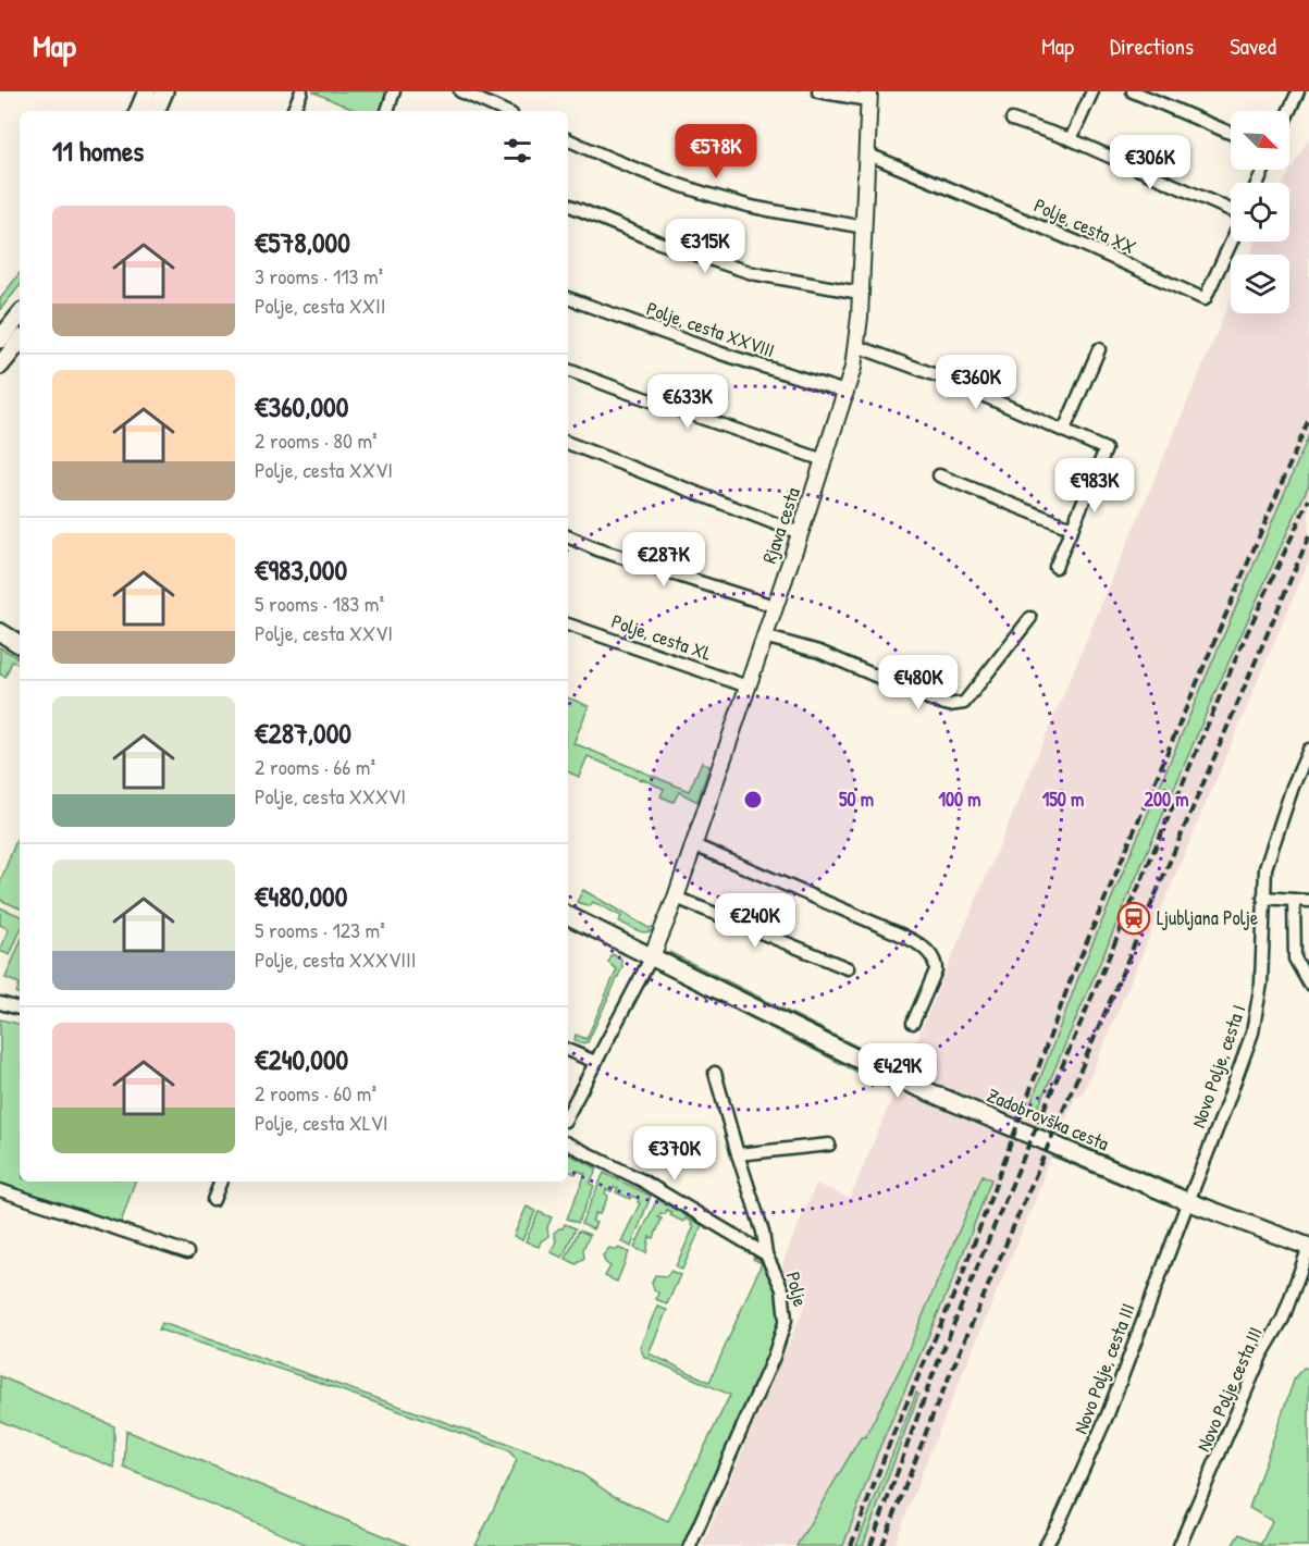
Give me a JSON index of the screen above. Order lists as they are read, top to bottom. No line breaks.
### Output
{"streets":{"main road":["Zadobrovška cesta"],"street":["Polje, cesta XX","Polje, cesta XXVIII","Rjava cesta","Polje, cesta XL","Novo Polje, cesta I","Polje","Novo Polje, cesta III","Novo Polje cesta III"]},"crossings":[["Polje, cesta XX","Rjava cesta"],["Polje, cesta XXVIII","Rjava cesta"],["Rjava cesta","Polje, cesta XL"],["Rjava cesta","Zadobrovška cesta"],["Novo Polje, cesta I","Zadobrovška cesta"],["Novo Polje, cesta I","Novo Polje, cesta III"],["Zadobrovška cesta","Novo Polje, cesta III"],["Zadobrovška cesta","Novo Polje cesta III"]],"places":{"station":["Ljubljana Polje"]},"north":"bottom right","page":{"header":"Map","nav":["Map","Directions","Saved"],"heading":"11 homes","price":["€578K","€306K","€315K","€360K","€633K","€983K","€287K","€480K","€240K","€429K","€370K"],"list":[{"name":"€578,000","note":"3 rooms · 113 m² · Polje, cesta XXII"},{"name":"€360,000","note":"2 rooms · 80 m² · Polje, cesta XXVI"},{"name":"€983,000","note":"5 rooms · 183 m² · Polje, cesta XXVI"},{"name":"€287,000","note":"2 rooms · 66 m² · Polje, cesta XXXVI"},{"name":"€480,000","note":"5 rooms · 123 m² · Polje, cesta XXXVIII"},{"name":"€240,000","note":"2 rooms · 60 m² · Polje, cesta XLVI"}]},"rings":["50 m","100 m","150 m","200 m"]}
